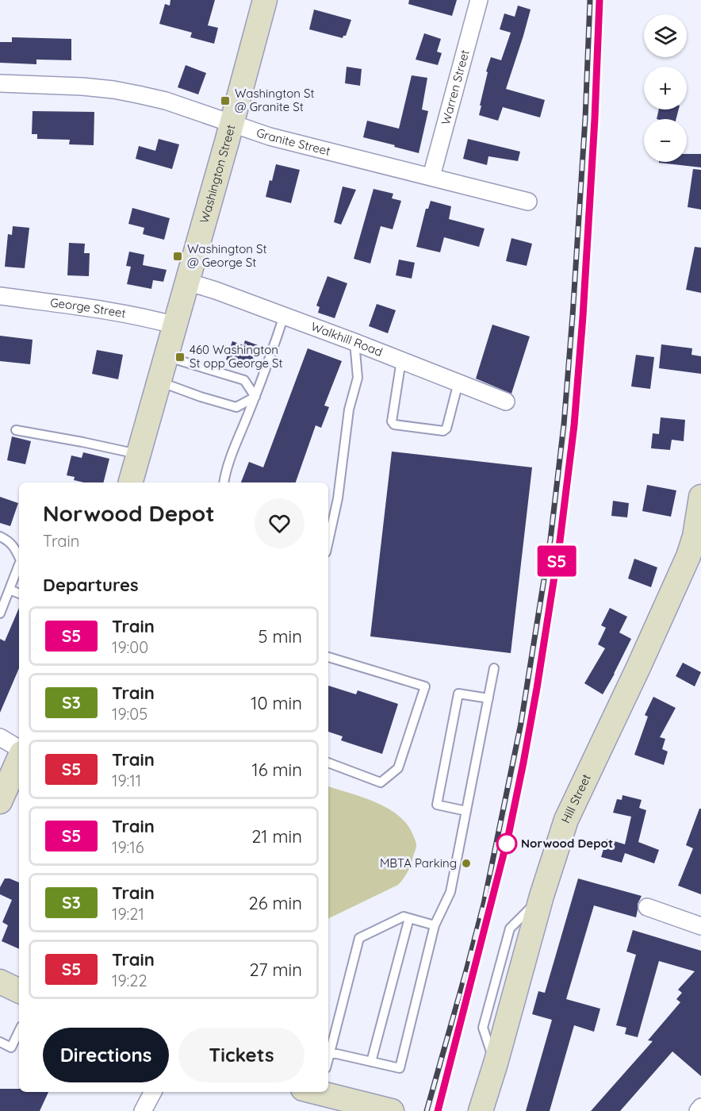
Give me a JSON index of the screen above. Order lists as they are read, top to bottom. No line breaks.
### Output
{"streets":{"street":["Warren Street","Granite Street","Washington Street","George Street","Walkhill Road","Hill Street"]},"crossings":[["Warren Street","Granite Street"],["Granite Street","Washington Street"],["Washington Street","George Street"],["Washington Street","Walkhill Road"]],"places":{"transit":["Washington St @ Granite St","Washington St @ George St","460 Washington St opp George St"],"other":["Norwood Depot","MBTA Parking"]},"page":{"on_map":"S5","map_buttons":["+","−"],"heading":[["Norwood Depot","Train"],"Departures"],"list":[{"mark":"S5","name":"Train","note":"19:00","value":"5 min"},{"mark":"S3","name":"Train","note":"19:05","value":"10 min"},{"mark":"S5","name":"Train","note":"19:11","value":"16 min"},{"mark":"S5","name":"Train","note":"19:16","value":"21 min"},{"mark":"S3","name":"Train","note":"19:21","value":"26 min"},{"mark":"S5","name":"Train","note":"19:22","value":"27 min"}],"buttons":["Directions","Tickets"]}}
